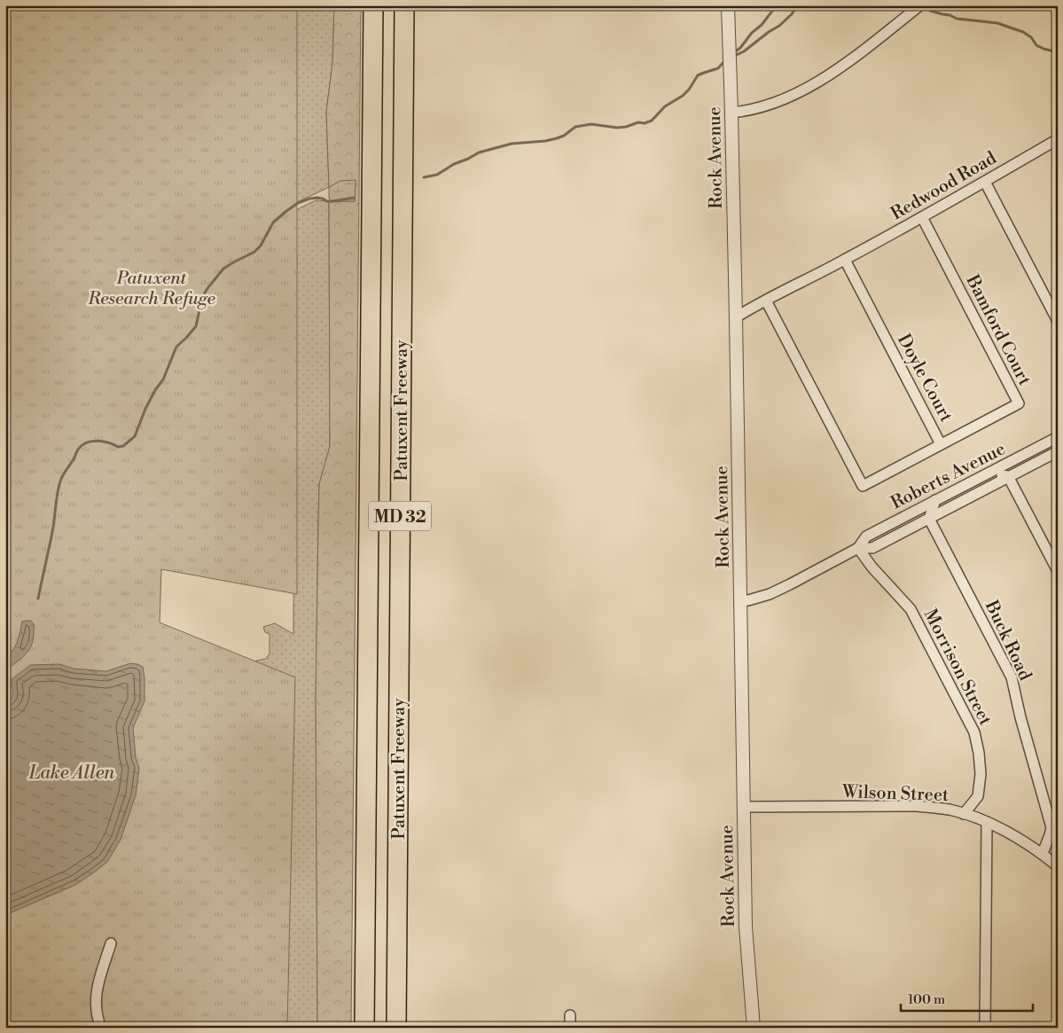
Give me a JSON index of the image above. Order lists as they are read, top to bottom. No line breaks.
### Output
{"streets":{"highway":["Patuxent Freeway","MD 32"],"street":["Rock Avenue","Redwood Road","Bamford Court","Doyle Court","Roberts Avenue","Buck Road","Morrison Street","Wilson Street"]},"crossings":[["Rock Avenue","Roberts Avenue"],["Rock Avenue","Wilson Street"],["Redwood Road","Bamford Court"],["Redwood Road","Doyle Court"],["Bamford Court","Doyle Court"],["Roberts Avenue","Buck Road"],["Roberts Avenue","Morrison Street"],["Buck Road","Wilson Street"],["Morrison Street","Wilson Street"]],"water":["Lake Allen"],"parks":["Patuxent Research Refuge"],"scale_bar":"100 m"}
